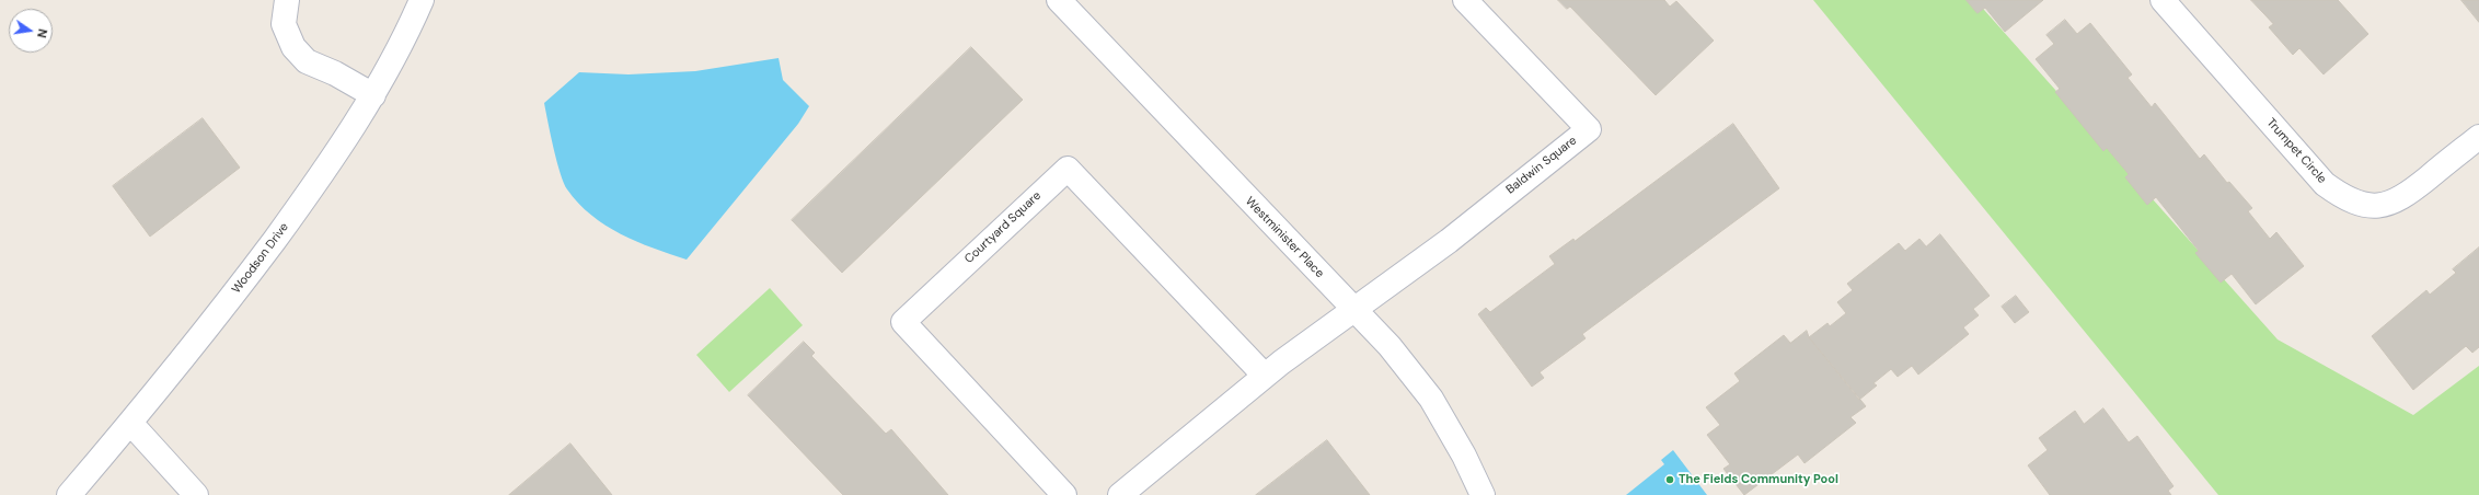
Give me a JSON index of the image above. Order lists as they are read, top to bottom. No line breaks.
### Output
{"streets":{"street":["Trumpet Circle","Baldwin Square","Courtyard Square","Westminister Place","Woodson Drive"]},"crossings":[["Baldwin Square","Westminister Place"]],"places":["The Fields Community Pool"],"north":"right"}
